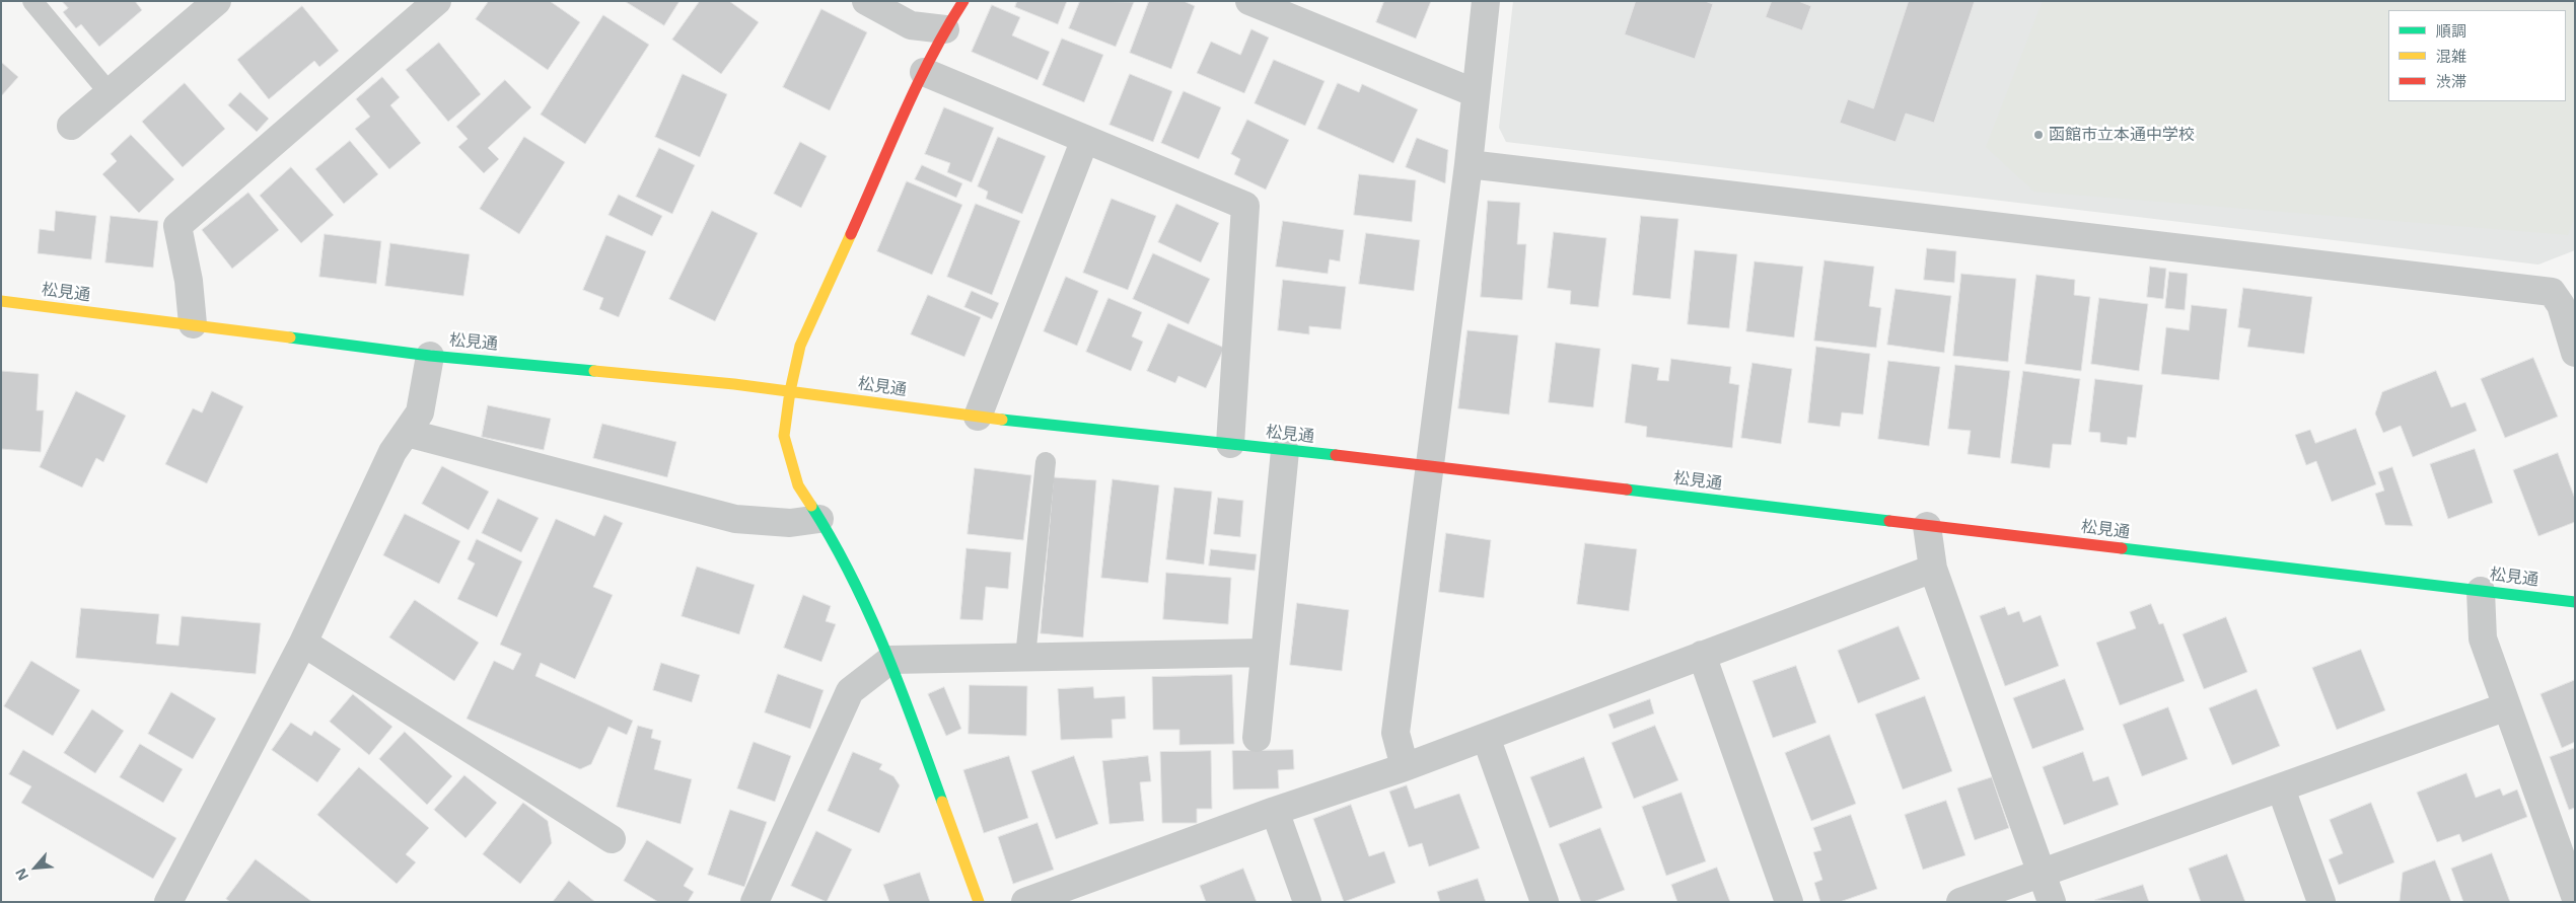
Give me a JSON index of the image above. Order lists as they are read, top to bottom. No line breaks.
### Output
{"streets":{"street":["松見通"]},"places":["函館市立本通中学校"],"legend":["順調","混雑","渋滞"],"north":"bottom left"}
